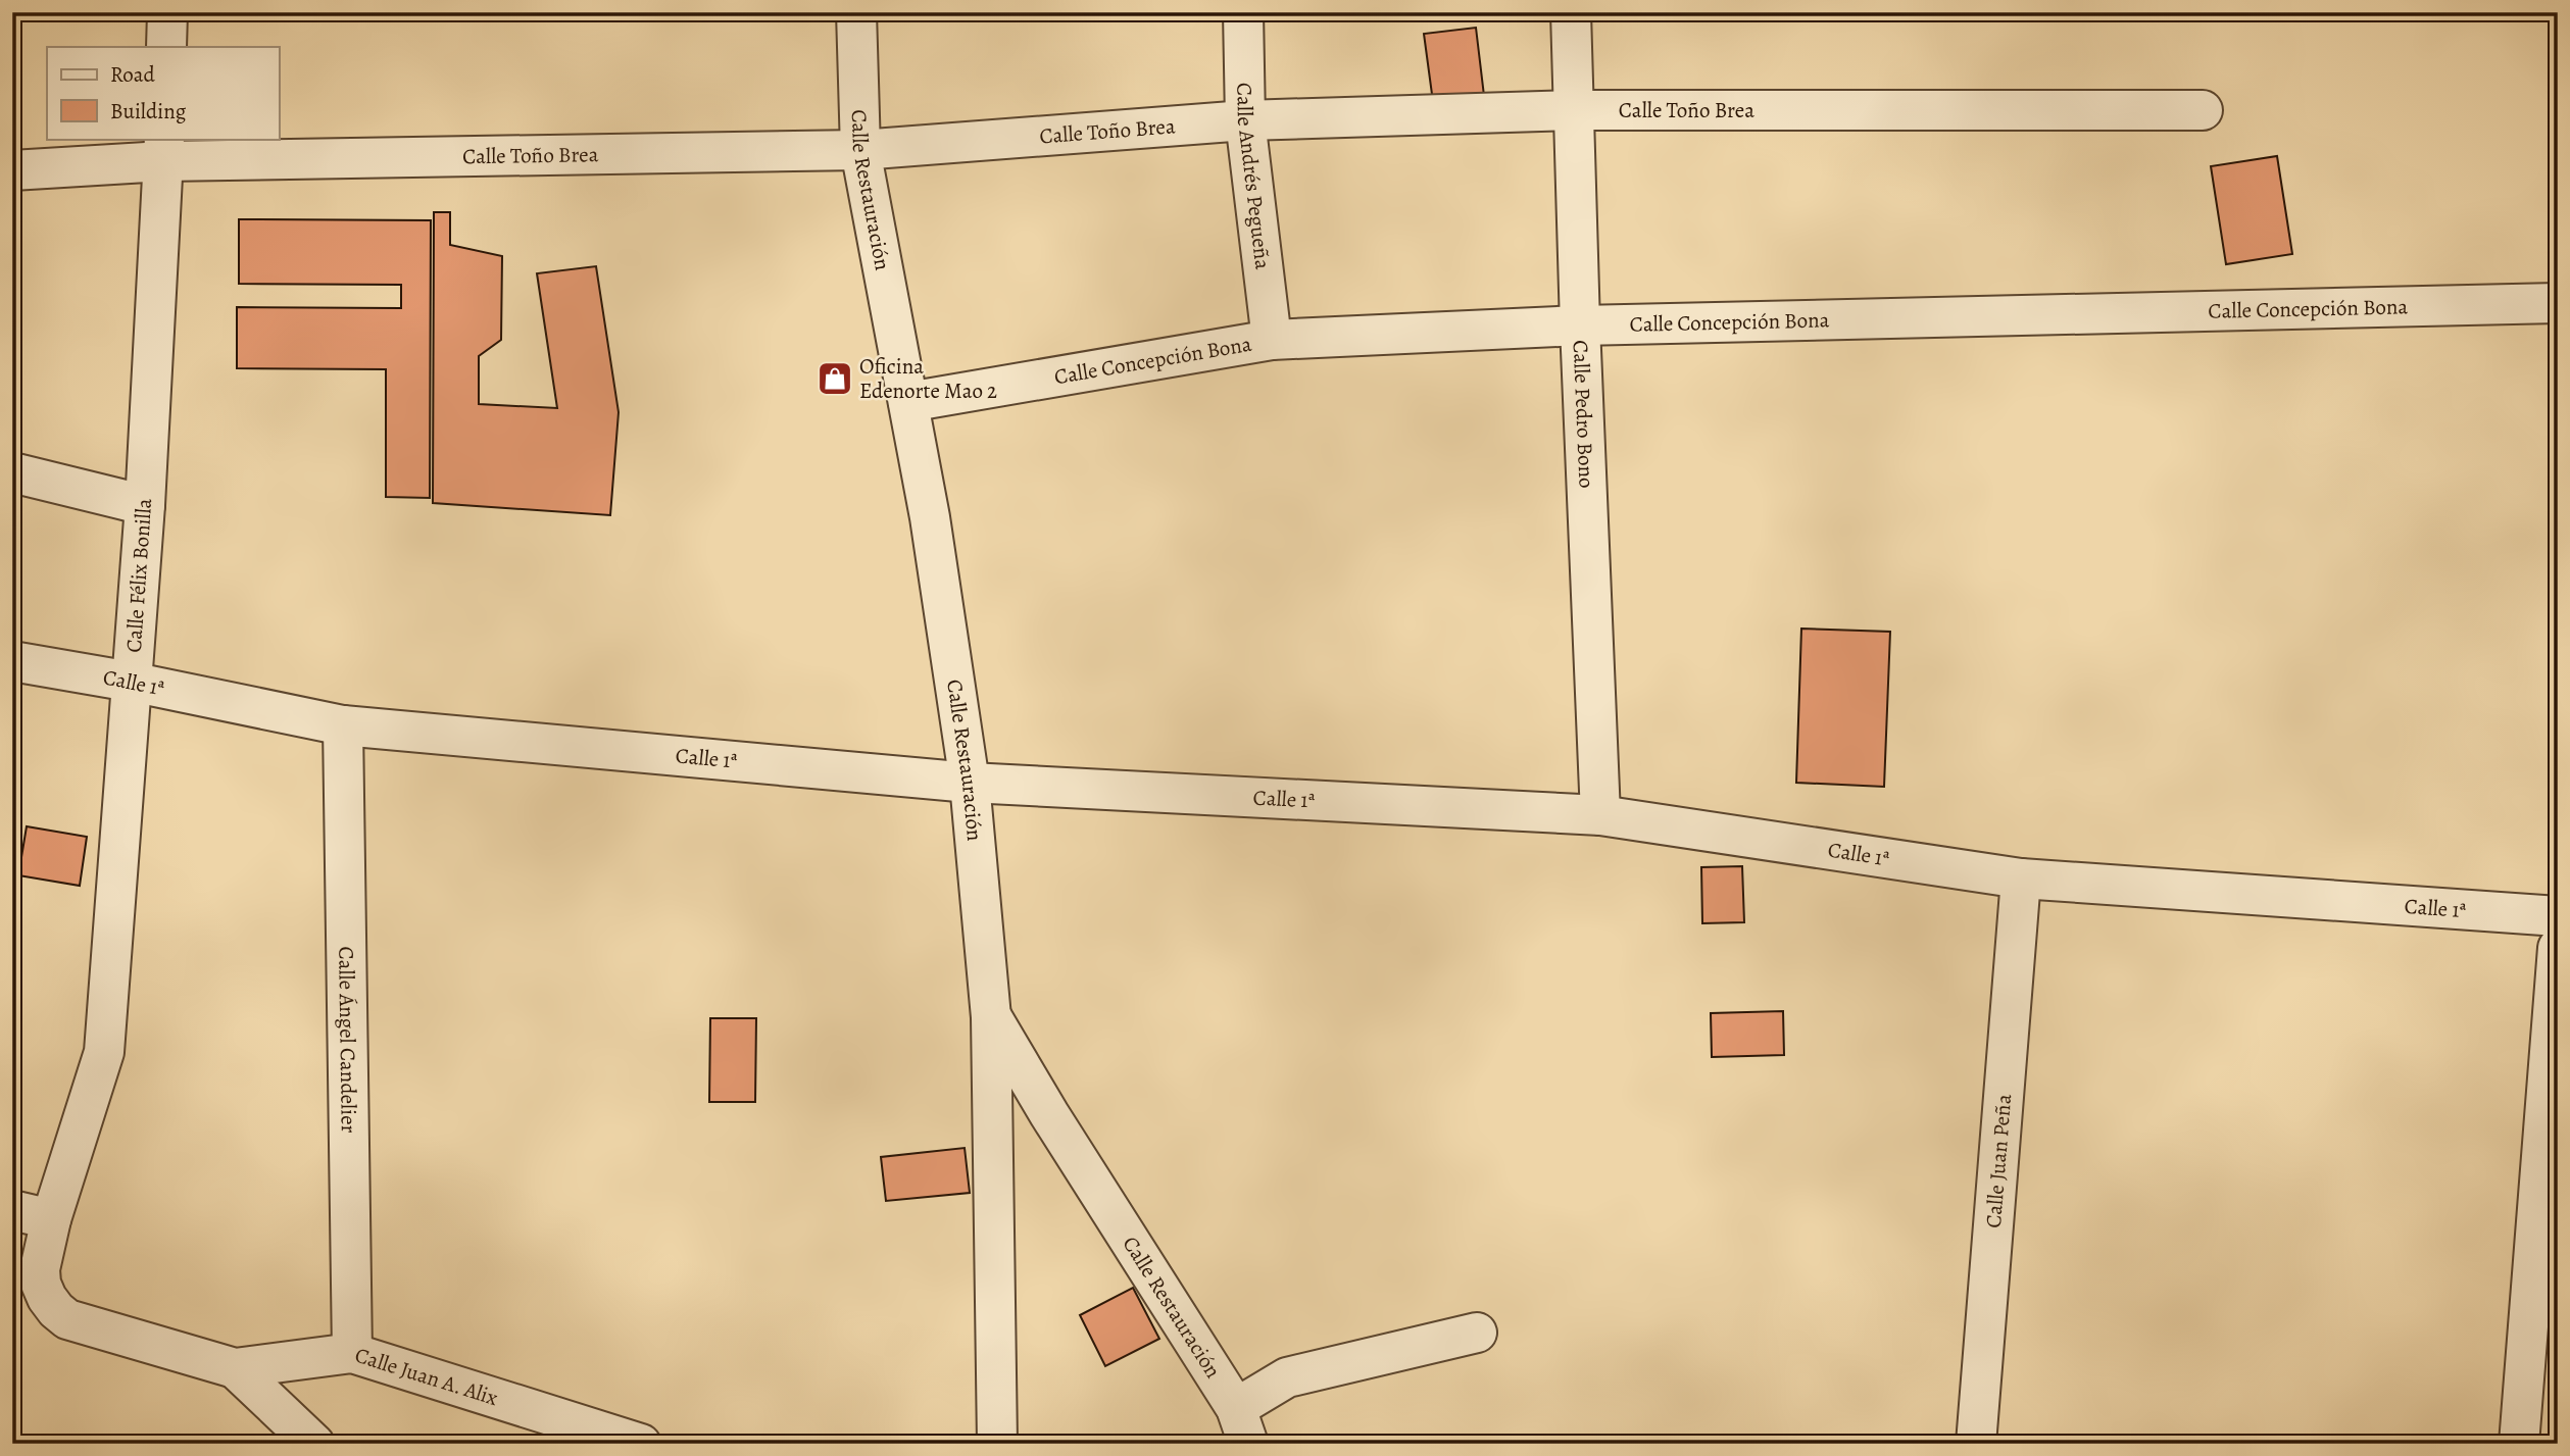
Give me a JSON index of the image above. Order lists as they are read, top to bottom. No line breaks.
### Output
{"streets":{"street":["Calle Toño Brea","Calle Andrés Pegueña","Calle Restauración","Calle Concepción Bona","Calle Pedro Bono","Calle Félix Bonilla","Calle 1ª","Calle Ángel Candelier","Calle Juan Peña","Calle Juan A. Alix"]},"crossings":[["Calle Toño Brea","Calle Andrés Pegueña"],["Calle Toño Brea","Calle Restauración"],["Calle Toño Brea","Calle Pedro Bono"],["Calle Toño Brea","Calle Félix Bonilla"],["Calle Andrés Pegueña","Calle Concepción Bona"],["Calle Restauración","Calle Concepción Bona"],["Calle Restauración","Calle 1ª"],["Calle Concepción Bona","Calle Pedro Bono"],["Calle Pedro Bono","Calle 1ª"],["Calle Félix Bonilla","Calle 1ª"],["Calle Félix Bonilla","Calle Juan A. Alix"],["Calle 1ª","Calle Ángel Candelier"],["Calle 1ª","Calle Juan Peña"],["Calle Ángel Candelier","Calle Juan A. Alix"]],"places":{"shop":["Oficina Edenorte Mao 2"]},"legend":["Road","Building"]}
